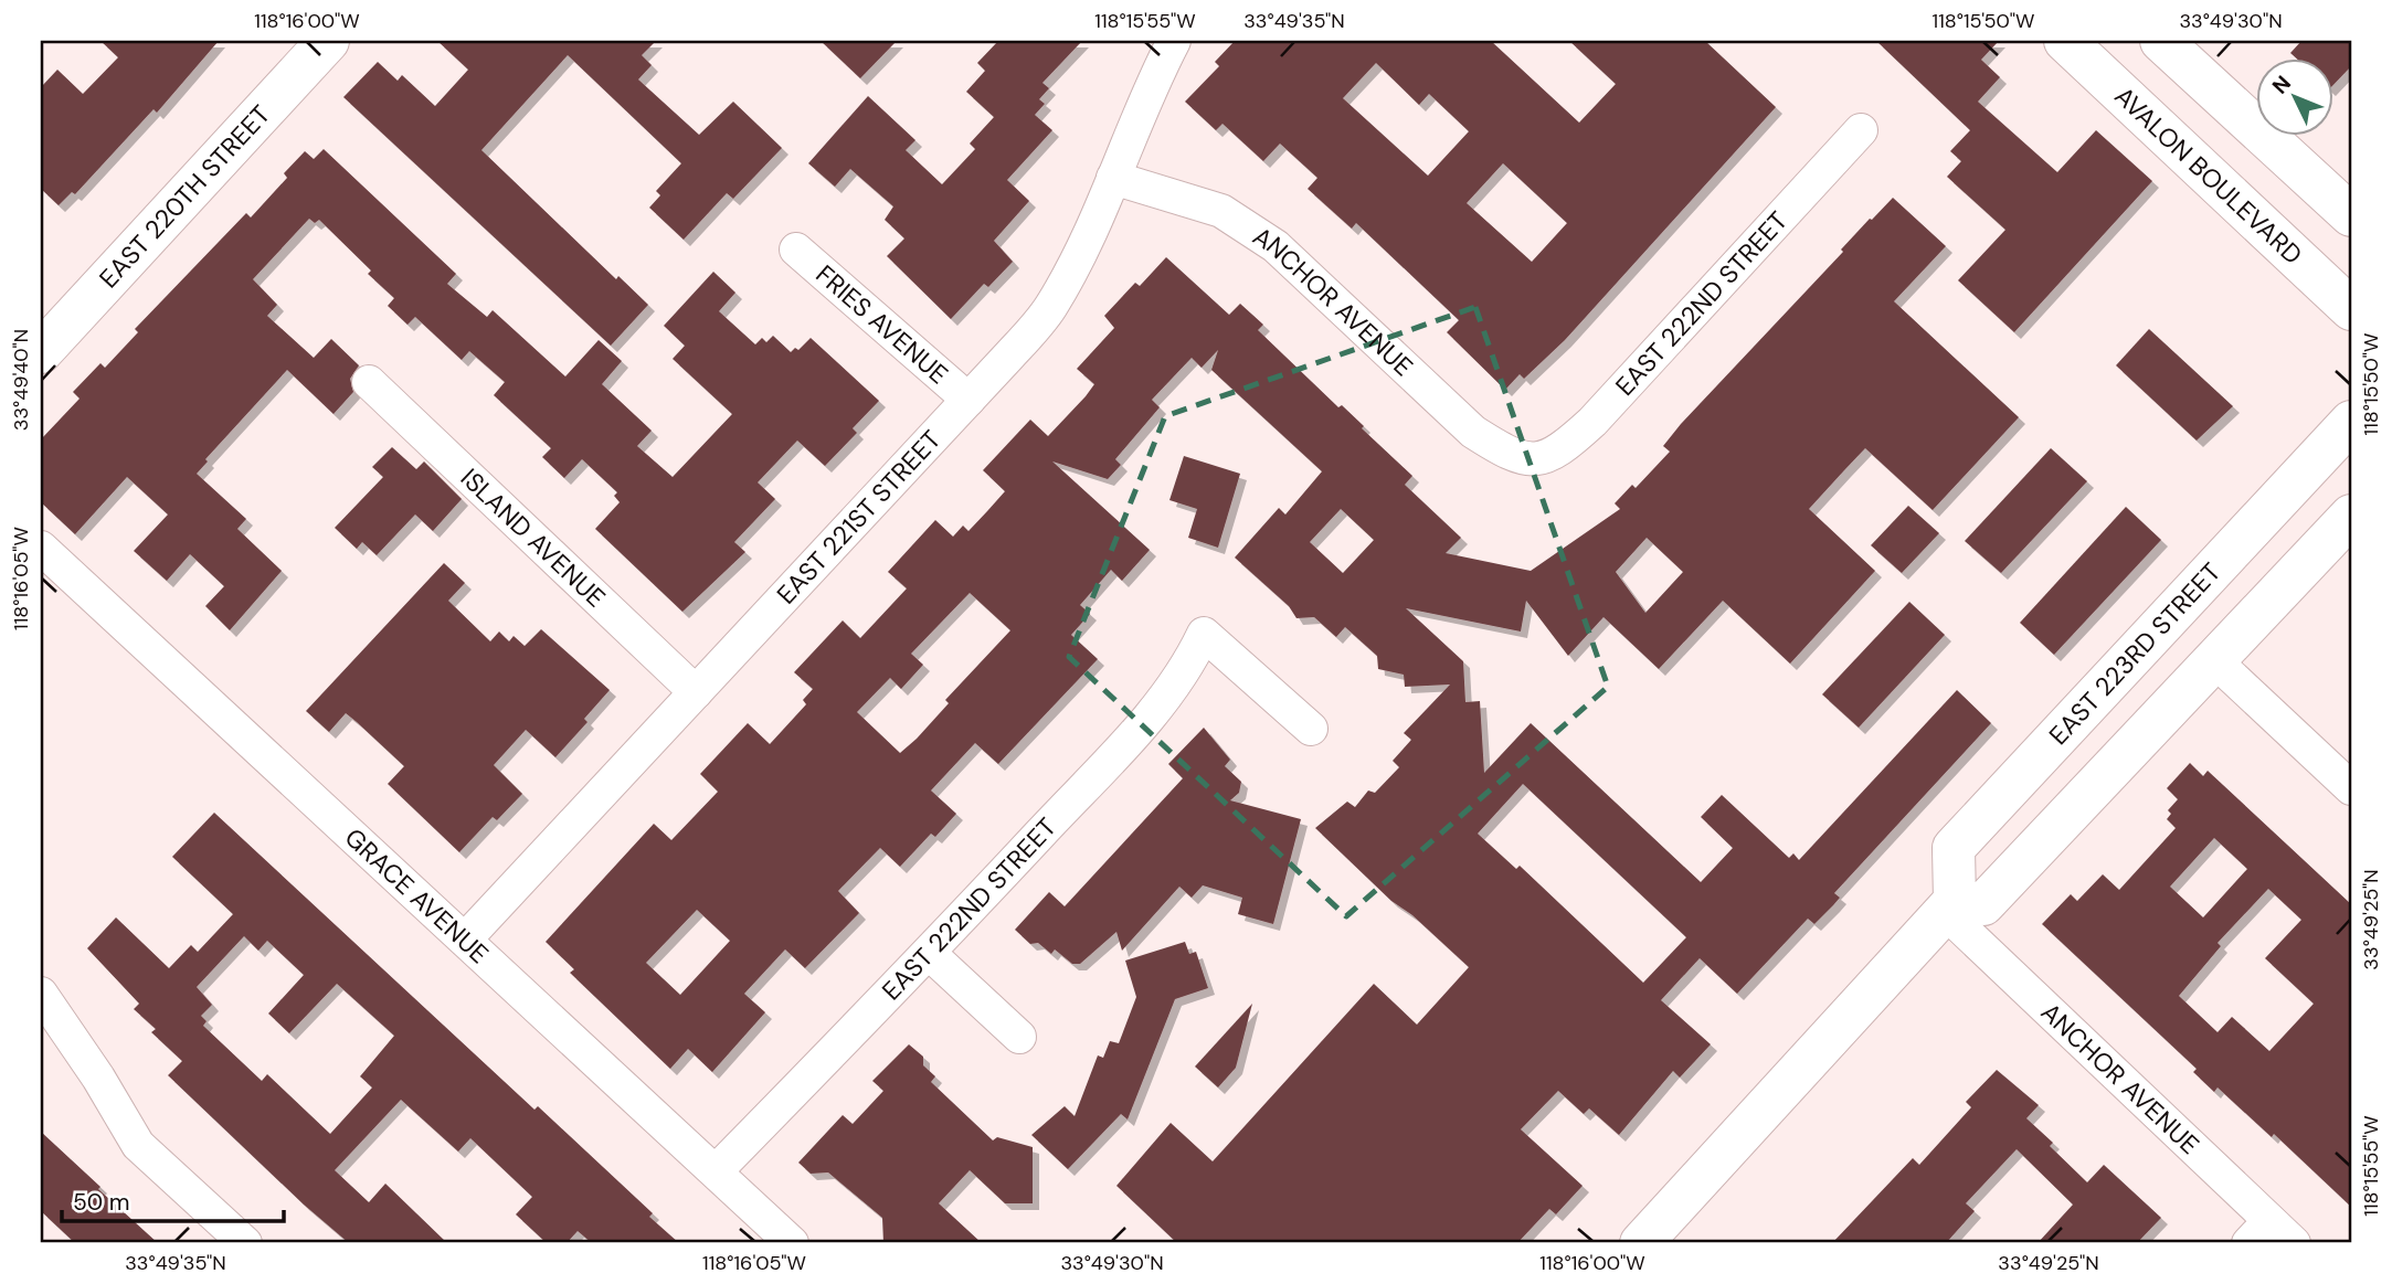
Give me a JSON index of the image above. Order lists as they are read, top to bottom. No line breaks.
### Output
{"streets":{"main road":["AVALON BOULEVARD","EAST 220TH STREET","EAST 223RD STREET"],"street":["ANCHOR AVENUE","EAST 222ND STREET","FRIES AVENUE","EAST 221ST STREET","ISLAND AVENUE","GRACE AVENUE"]},"crossings":[["ANCHOR AVENUE","EAST 222ND STREET"],["ANCHOR AVENUE","EAST 221ST STREET"],["ANCHOR AVENUE","EAST 223RD STREET"],["EAST 222ND STREET","GRACE AVENUE"],["FRIES AVENUE","EAST 221ST STREET"],["EAST 221ST STREET","ISLAND AVENUE"],["EAST 221ST STREET","GRACE AVENUE"]],"scale_bar":"50 m","north":"top left","coordinates":["118°16'00\"W","118°15'55\"W","33°49'35\"N","118°15'50\"W","33°49'30\"N","33°49'40\"N","118°16'05\"W","33°49'25\"N"]}
